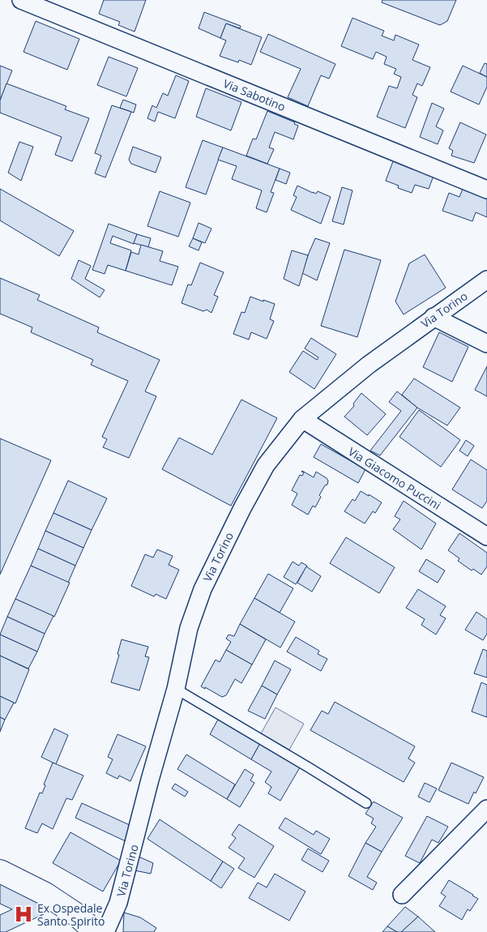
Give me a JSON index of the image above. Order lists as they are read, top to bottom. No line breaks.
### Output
{"streets":{"street":["Via Sabotino","Via Torino","Via Giacomo Puccini"]},"crossings":[["Via Torino","Via Giacomo Puccini"]],"places":{"hospital":["Ex Ospedale Santo Spirito"]}}
